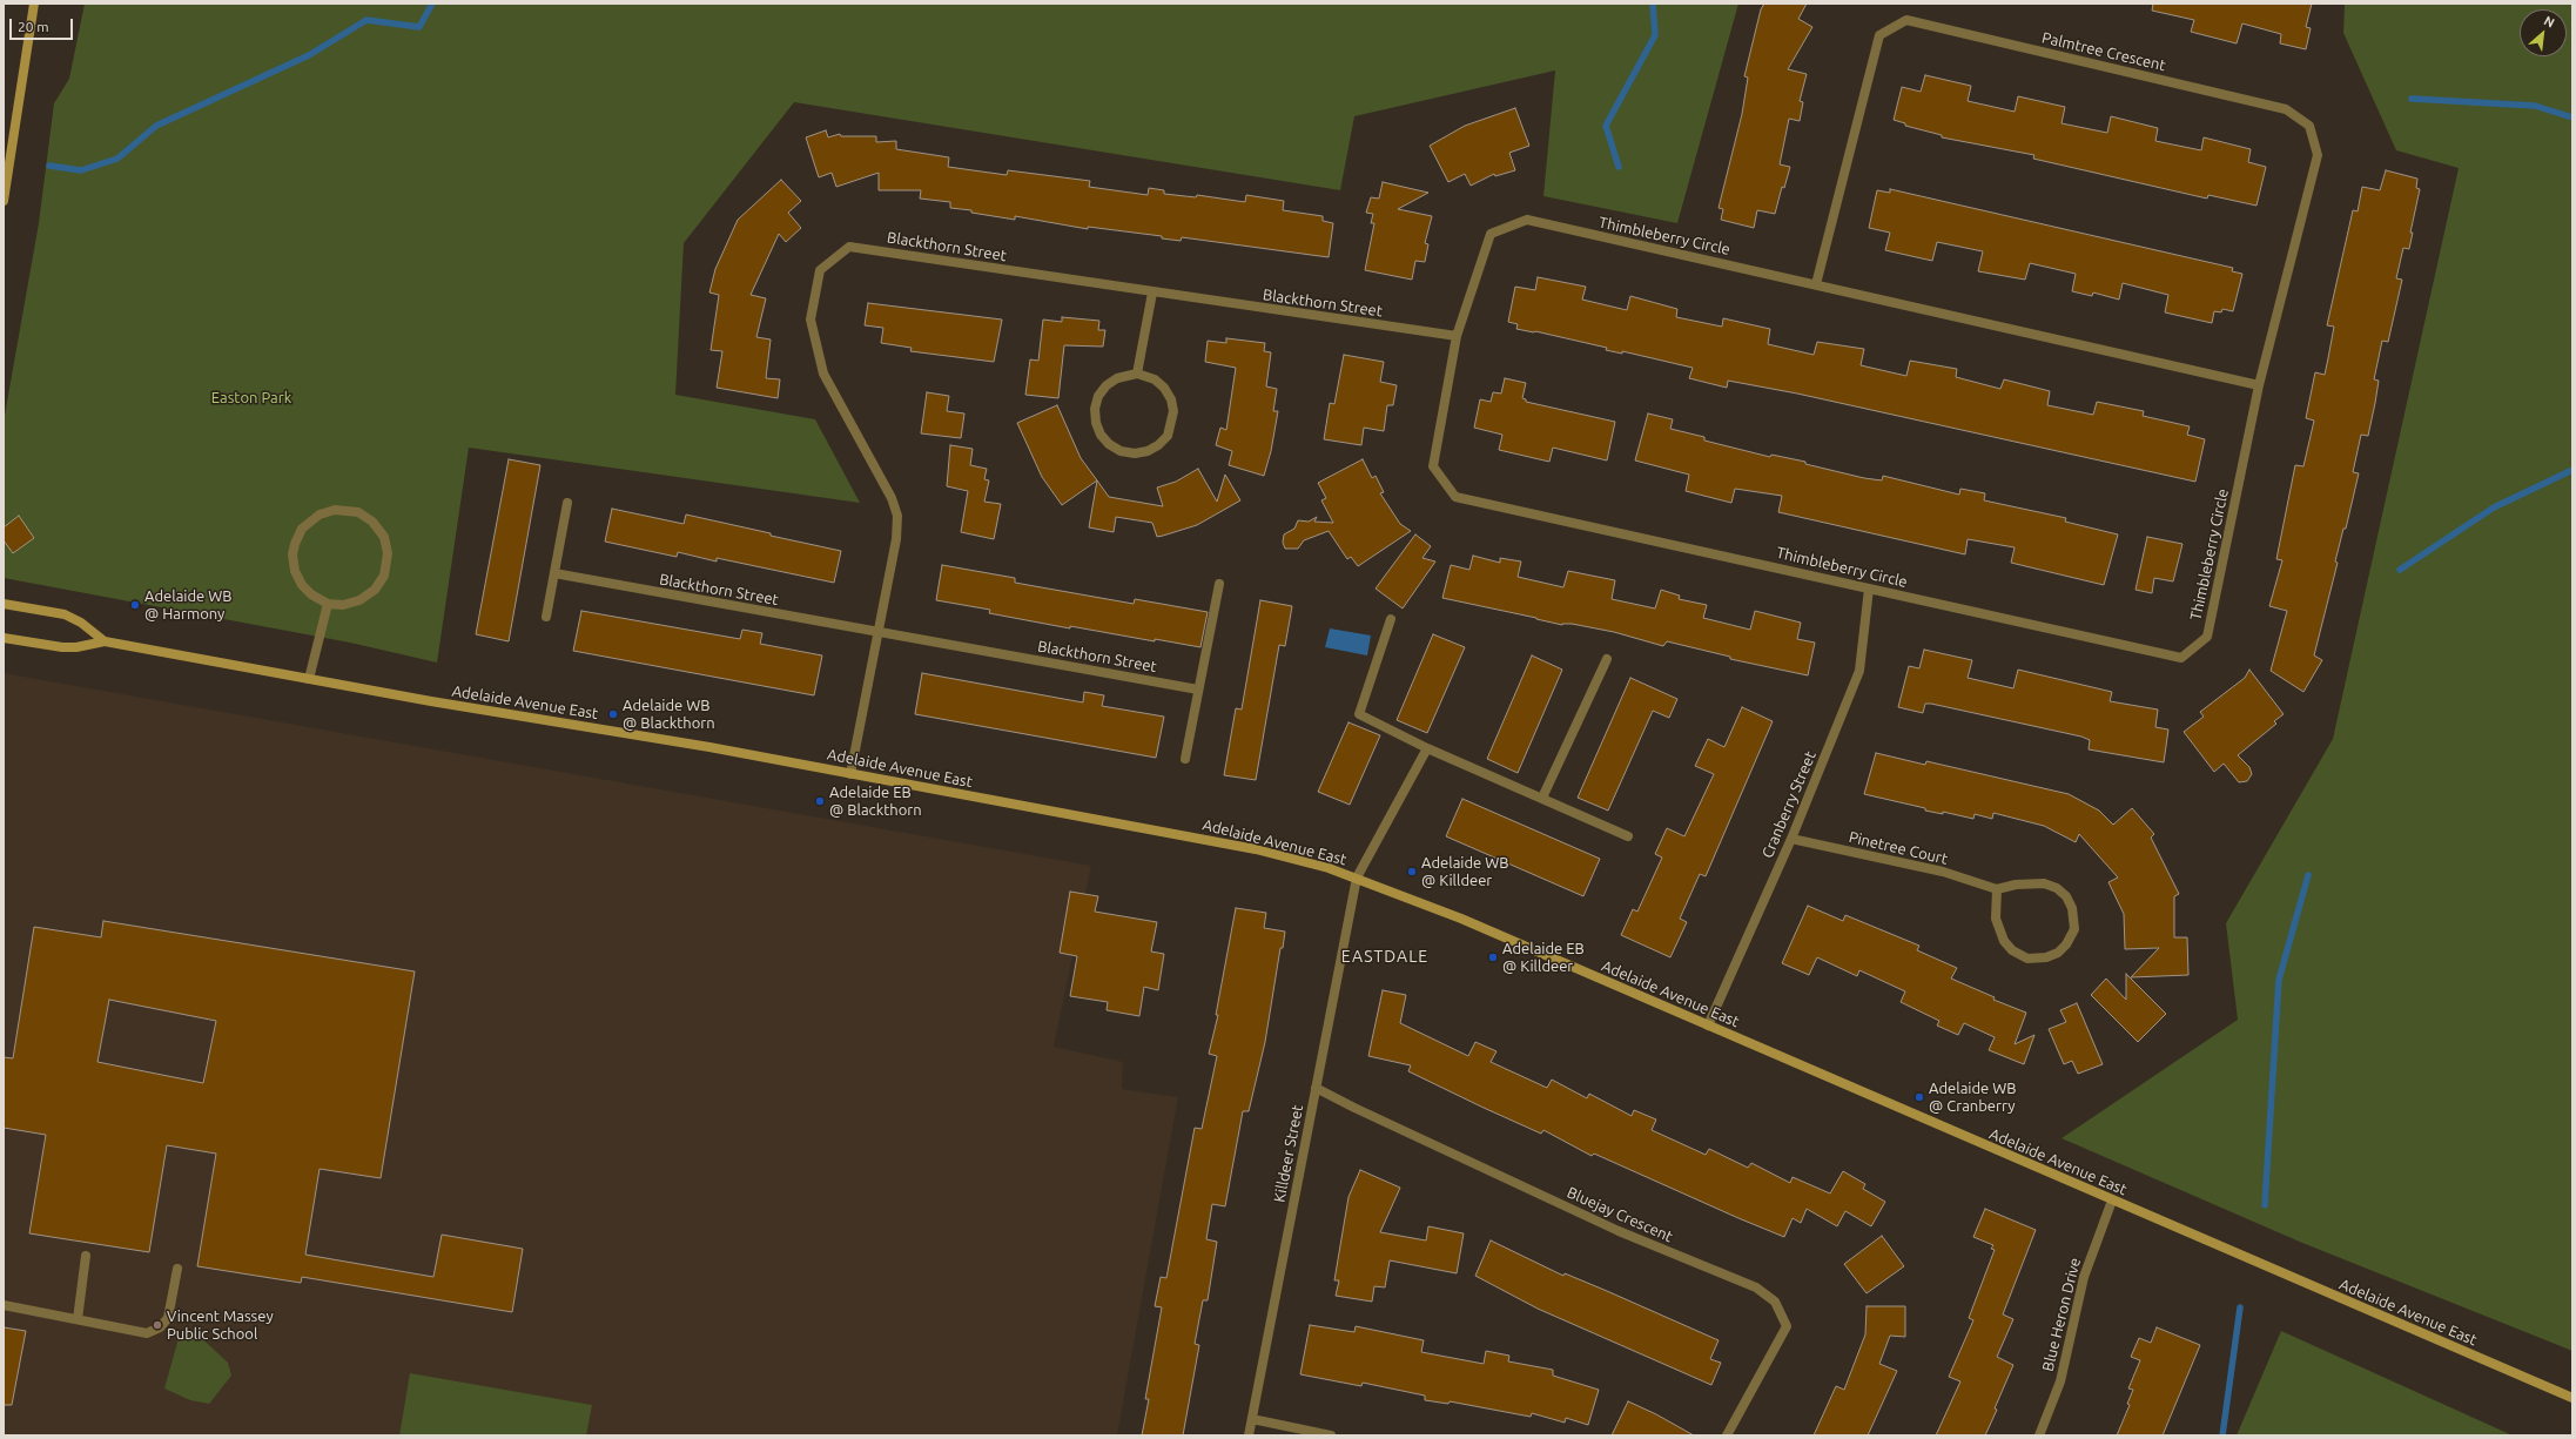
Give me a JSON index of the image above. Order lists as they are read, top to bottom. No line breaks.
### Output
{"streets":{"main road":["Adelaide Avenue East"],"street":["Palmtree Crescent","Thimbleberry Circle","Blackthorn Street","Cranberry Street","Pinetree Court","Killdeer Street","Bluejay Crescent","Blue Heron Drive"]},"crossings":[["Palmtree Crescent","Thimbleberry Circle"],["Thimbleberry Circle","Blackthorn Street"],["Thimbleberry Circle","Cranberry Street"],["Blackthorn Street","Adelaide Avenue East"],["Adelaide Avenue East","Cranberry Street"],["Adelaide Avenue East","Killdeer Street"],["Adelaide Avenue East","Blue Heron Drive"],["Cranberry Street","Pinetree Court"],["Killdeer Street","Bluejay Crescent"]],"districts":["EASTDALE"],"parks":["Easton Park"],"places":["Adelaide WB @ Harmony","Adelaide WB @ Blackthorn","Adelaide EB @ Blackthorn","Adelaide WB @ Killdeer","Adelaide EB @ Killdeer","Adelaide WB @ Cranberry","Vincent Massey Public School"],"scale_bar":"20 m","north":"top right"}
